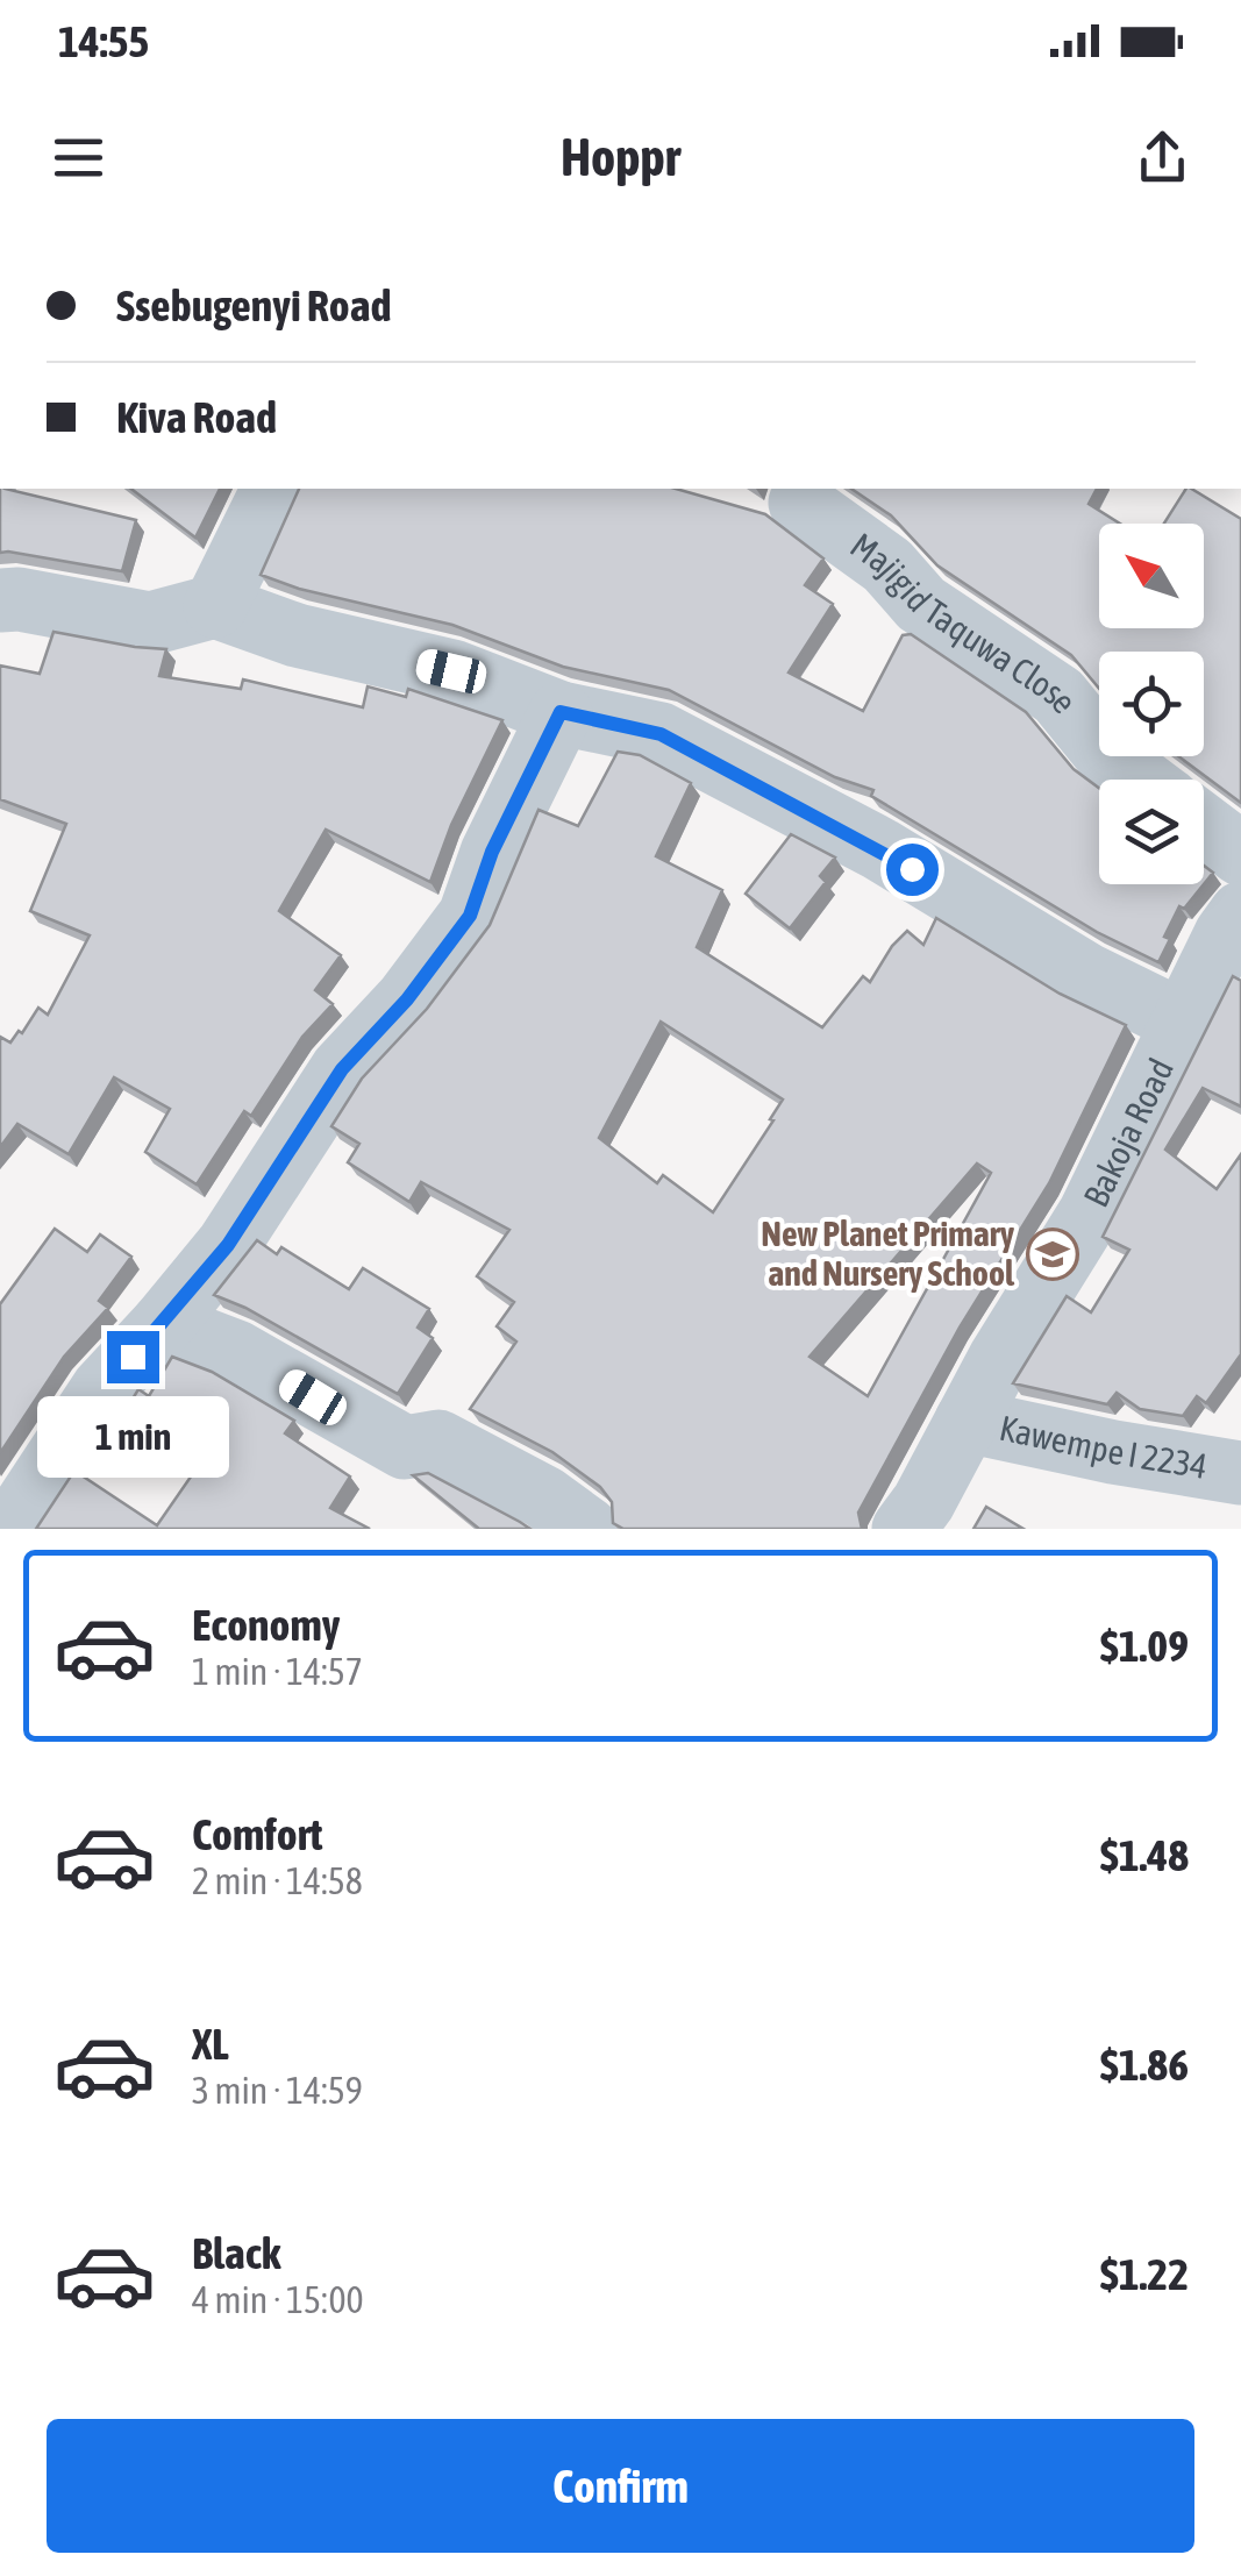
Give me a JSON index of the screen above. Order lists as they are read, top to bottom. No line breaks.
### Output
{"streets":{"street":["Majigid Taquwa Close","Bakoja Road","Kawempe I 2234"]},"crossings":[["Bakoja Road","Kawempe I 2234"]],"places":{"school or university":["New Planet Primary and Nursery School"]},"north":"top left","page":{"status":"14:55","header":"Hoppr","banner":["Ssebugenyi Road","Kiva Road"],"bubble":"1 min","list":[{"name":"Economy","note":"1 min · 14:57","value":"$1.09"},{"name":"Comfort","note":"2 min · 14:58","value":"$1.48"},{"name":"XL","note":"3 min · 14:59","value":"$1.86"},{"name":"Black","note":"4 min · 15:00","value":"$1.22"}],"buttons":"Confirm"}}
